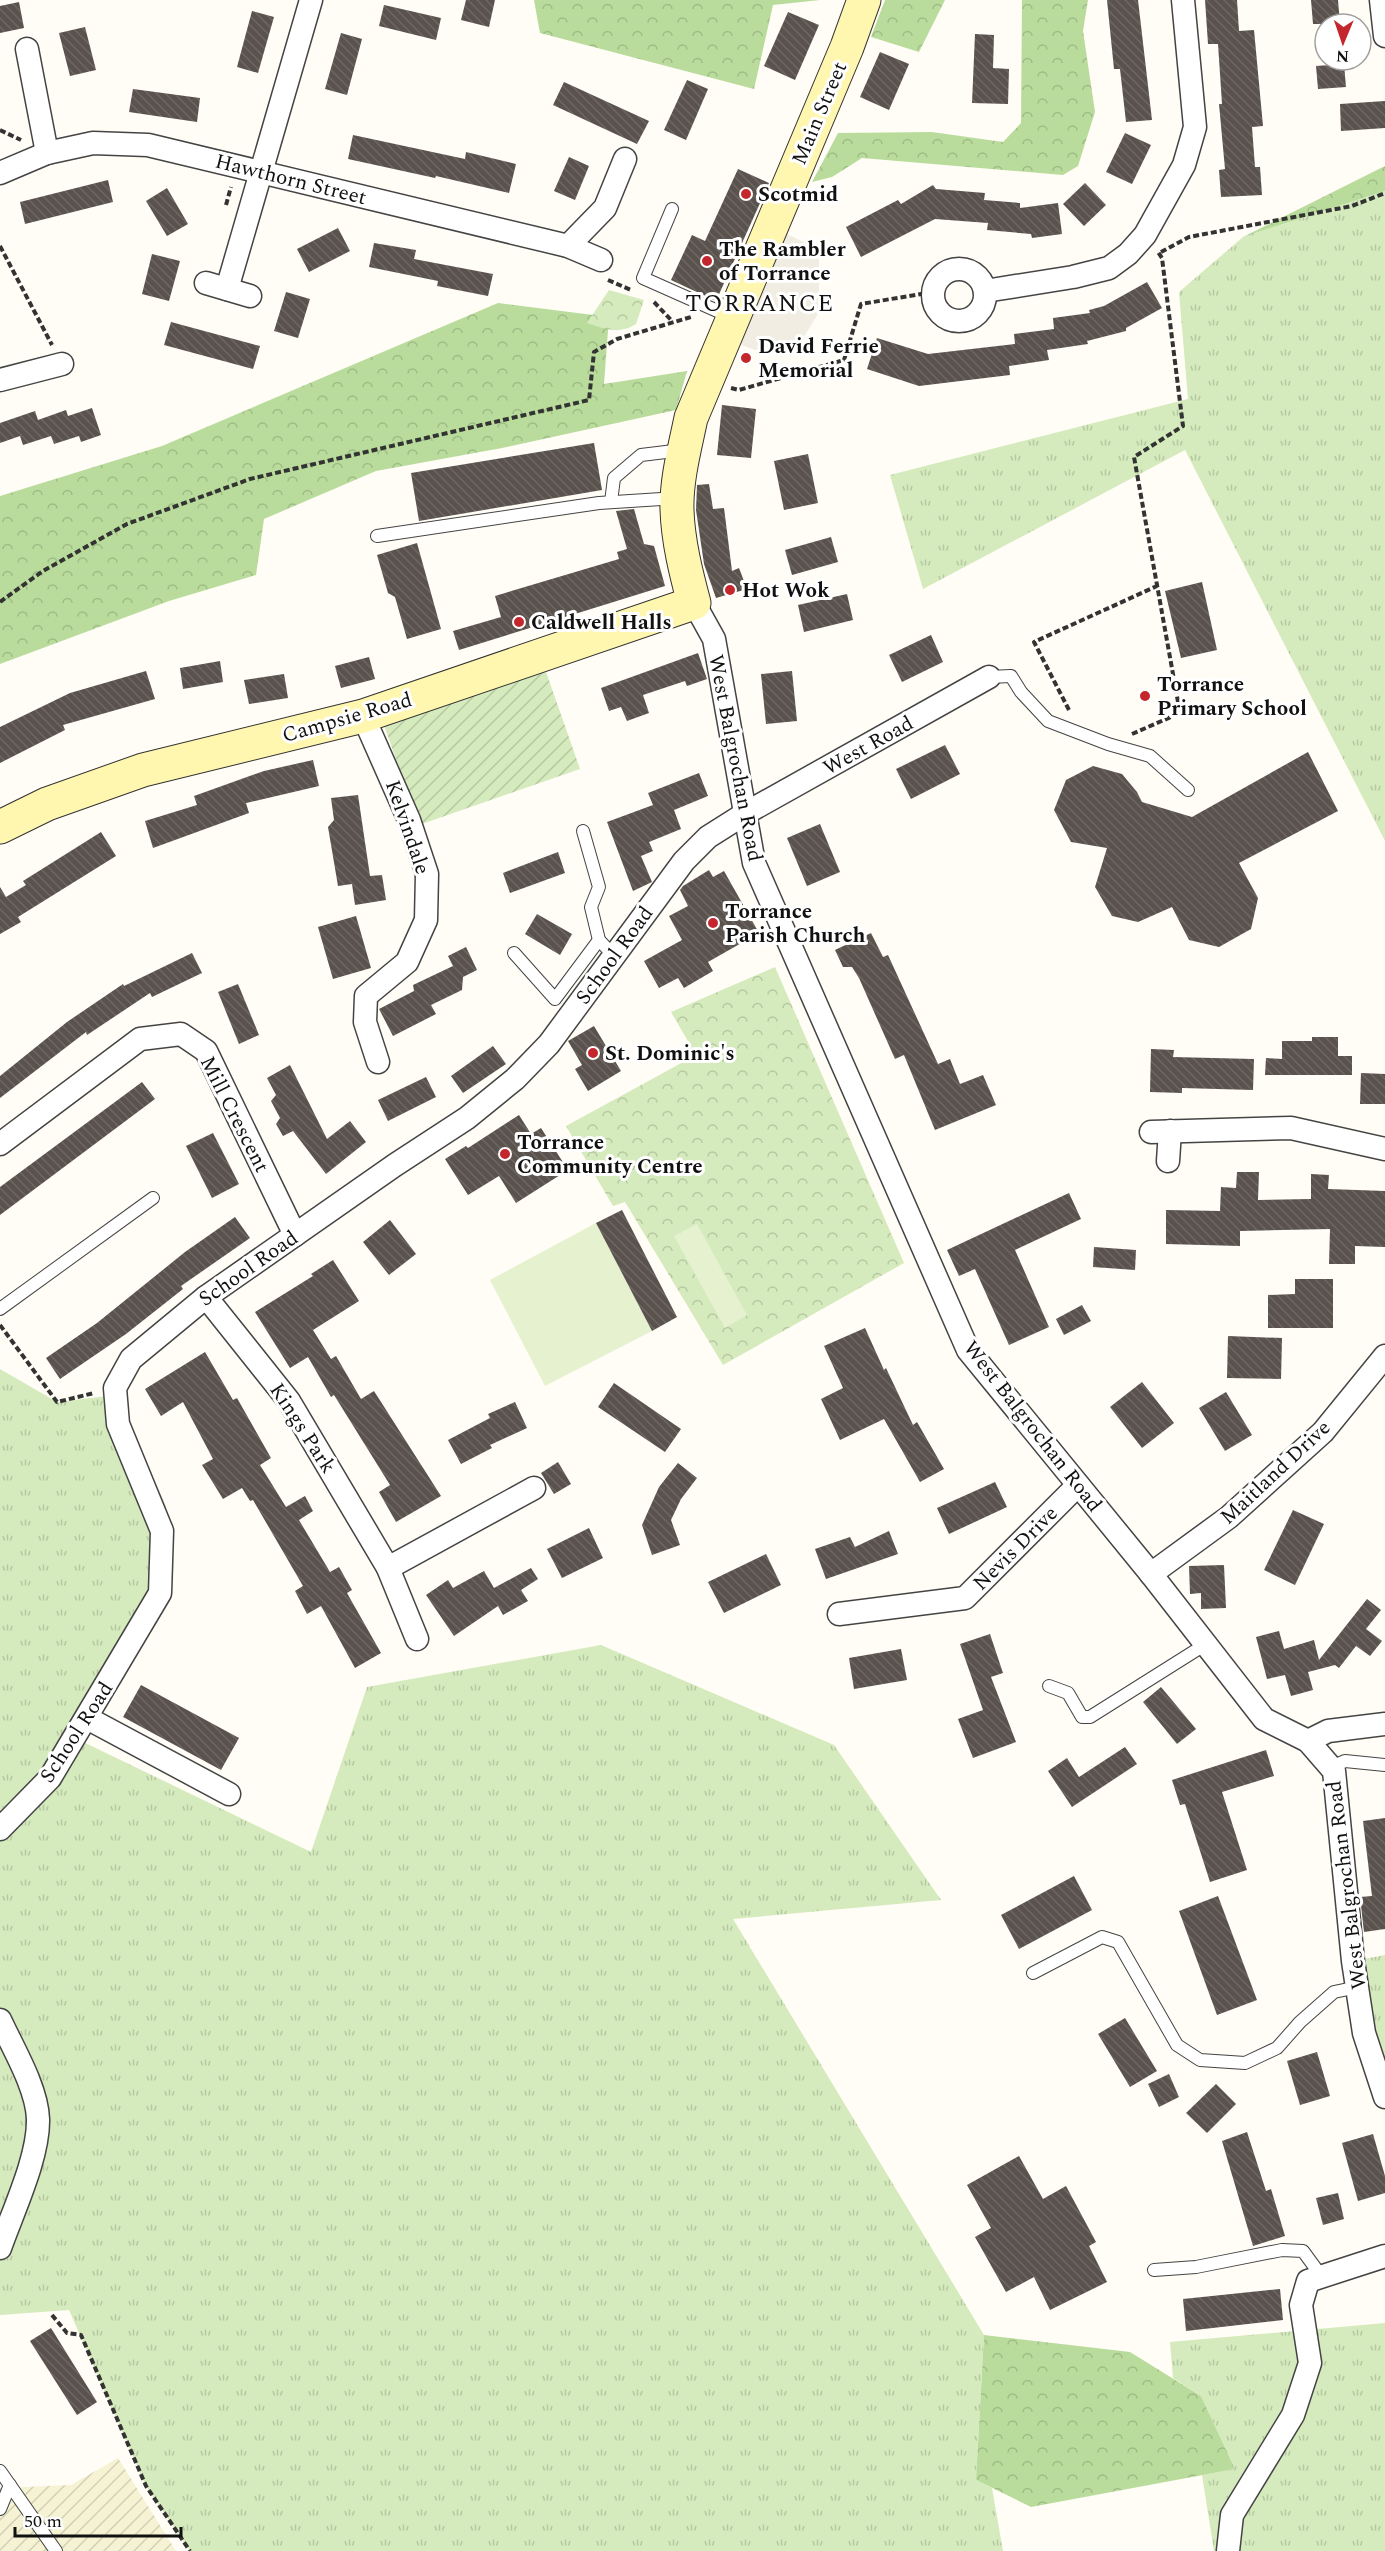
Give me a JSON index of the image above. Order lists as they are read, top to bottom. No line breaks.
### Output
{"streets":{"main road":["Main Street","Campsie Road"],"street":["Hawthorn Street","West Road","West Balgrochan Road","Kelvindale","School Road","Mill Crescent","Kings Park","Maitland Drive","Nevis Drive"]},"crossings":[["Main Street","Campsie Road"],["Main Street","West Balgrochan Road"],["Campsie Road","West Balgrochan Road"],["Campsie Road","Kelvindale"],["West Road","West Balgrochan Road"],["West Road","School Road"],["West Balgrochan Road","School Road"],["West Balgrochan Road","Maitland Drive"],["West Balgrochan Road","Nevis Drive"],["School Road","Mill Crescent"],["School Road","Kings Park"]],"districts":["TORRANCE"],"places":["Scotmid","The Rambler of Torrance","David Ferrie Memorial","Hot Wok","Caldwell Halls","Torrance Primary School","Torrance Parish Church","St. Dominic's","Torrance Community Centre"],"scale_bar":"50 m","north":"bottom"}
